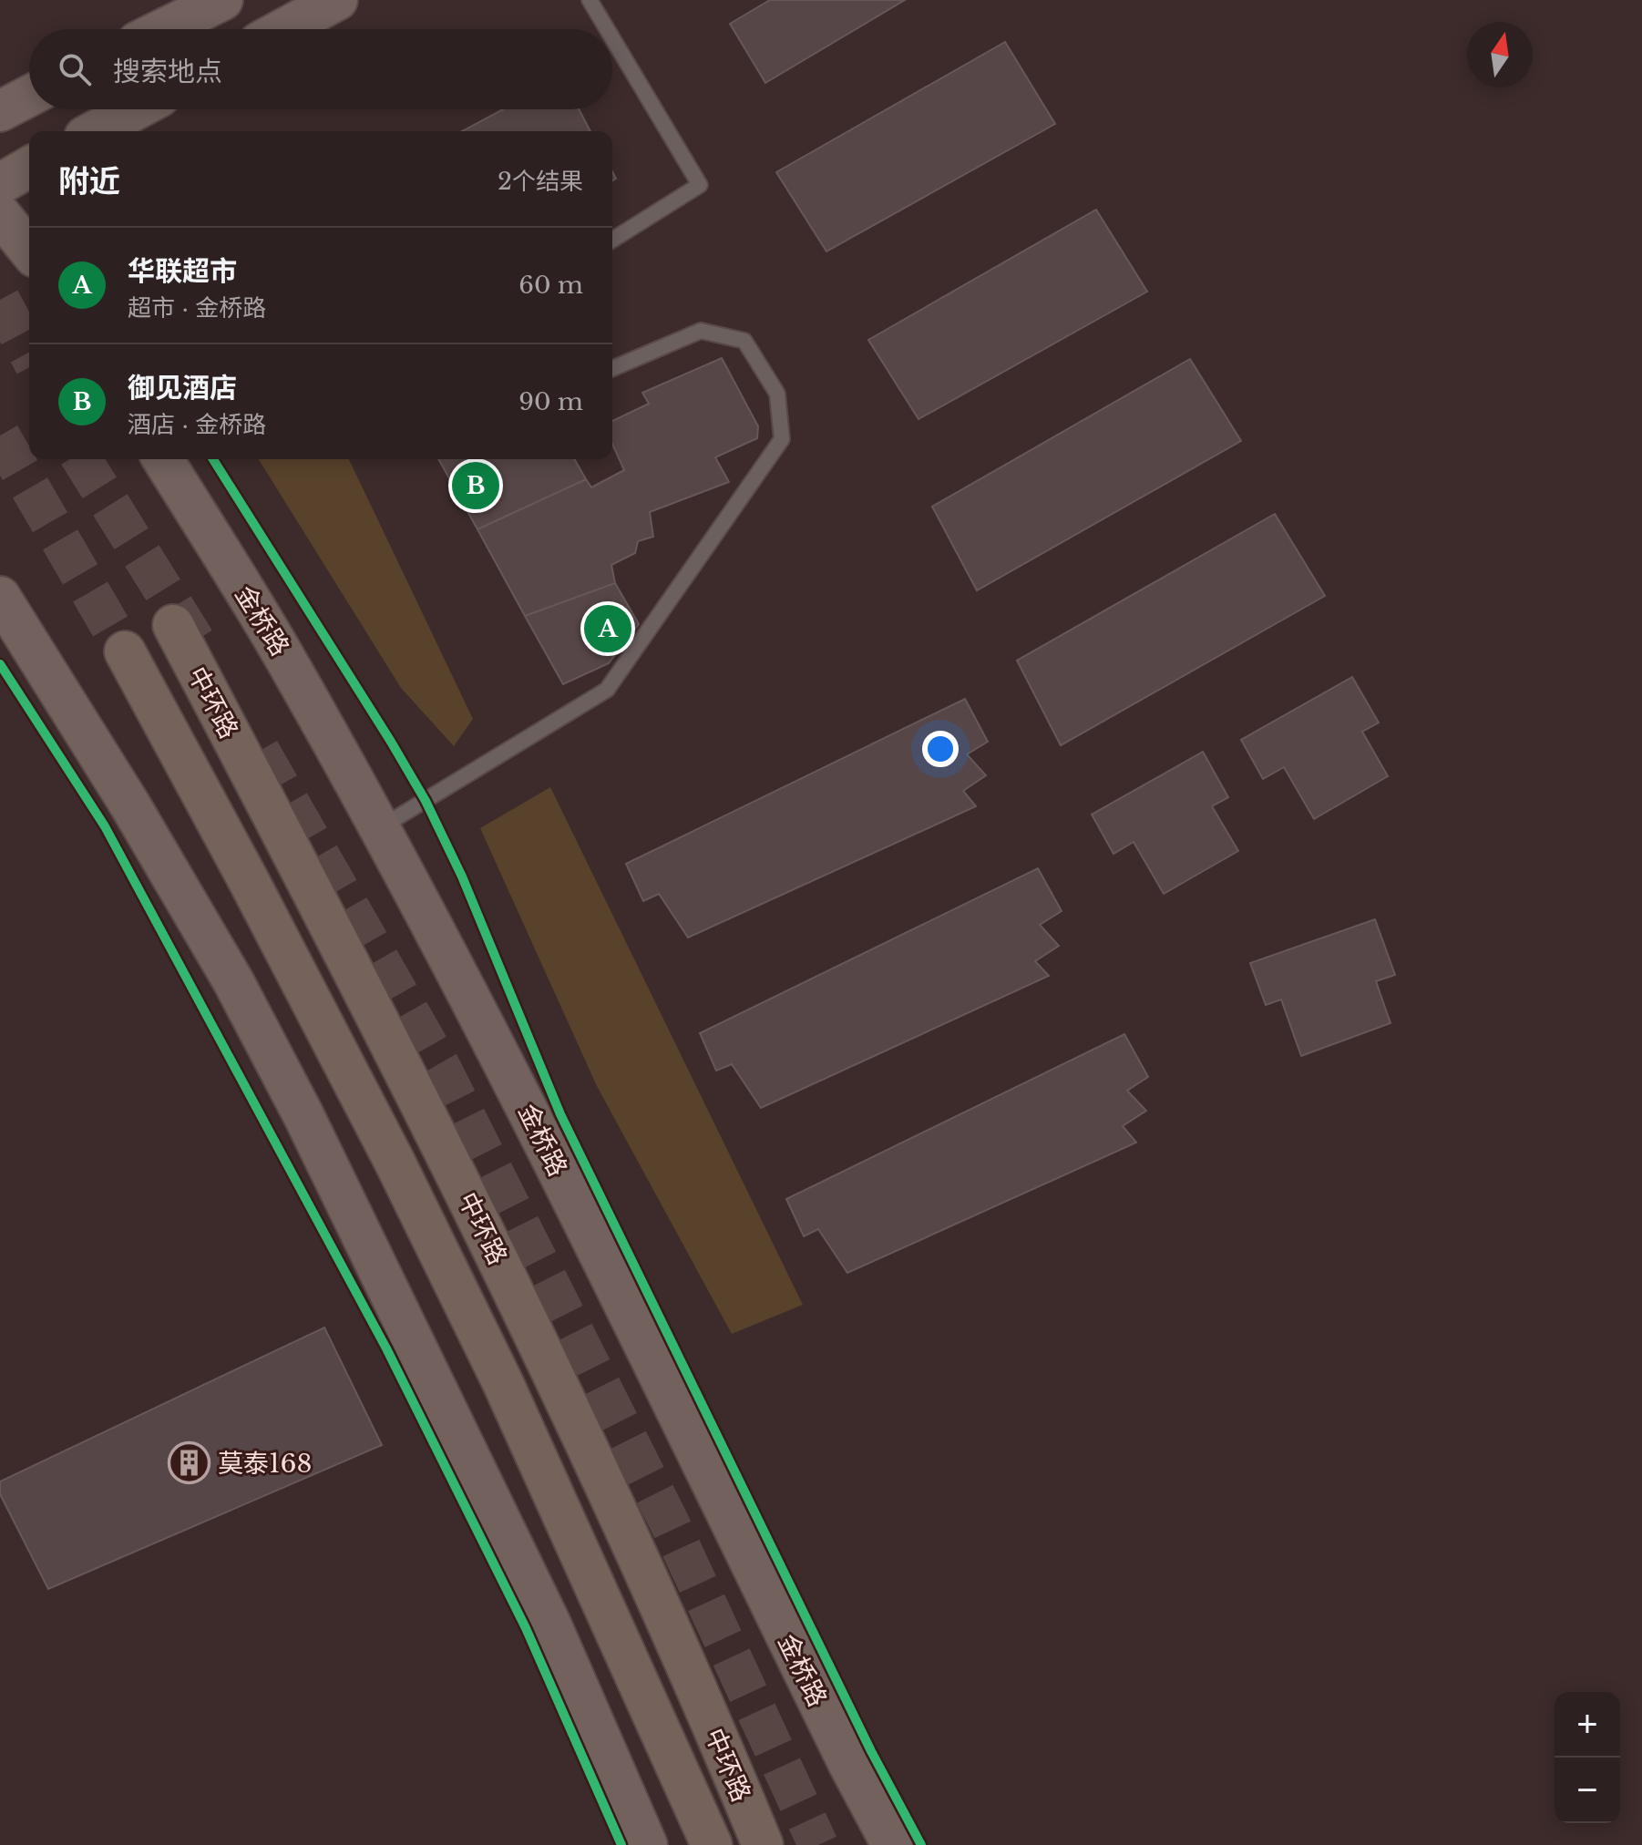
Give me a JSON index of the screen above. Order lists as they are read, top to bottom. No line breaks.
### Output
{"streets":{"highway":["中环路"],"main road":["金桥路"]},"places":{"building":["莫泰168"]},"north":"top","page":{"search":"搜索地点","heading":["附近","2个结果"],"list":[{"mark":"A","name":"华联超市","note":"超市 · 金桥路","value":"60 m"},{"mark":"B","name":"御见酒店","note":"酒店 · 金桥路","value":"90 m"}],"pins":["B","A"],"map_buttons":["+","−"]}}
